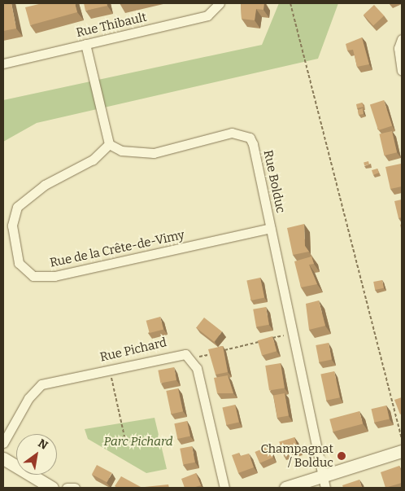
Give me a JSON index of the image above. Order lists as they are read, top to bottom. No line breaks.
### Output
{"streets":{"street":["Rue Thibault","Rue Bolduc","Rue de la Crête-de-Vimy","Rue Pichard"]},"crossings":[["Rue Bolduc","Rue de la Crête-de-Vimy"]],"parks":["Parc Pichard"],"places":["Champagnat / Bolduc"],"north":"top right"}
